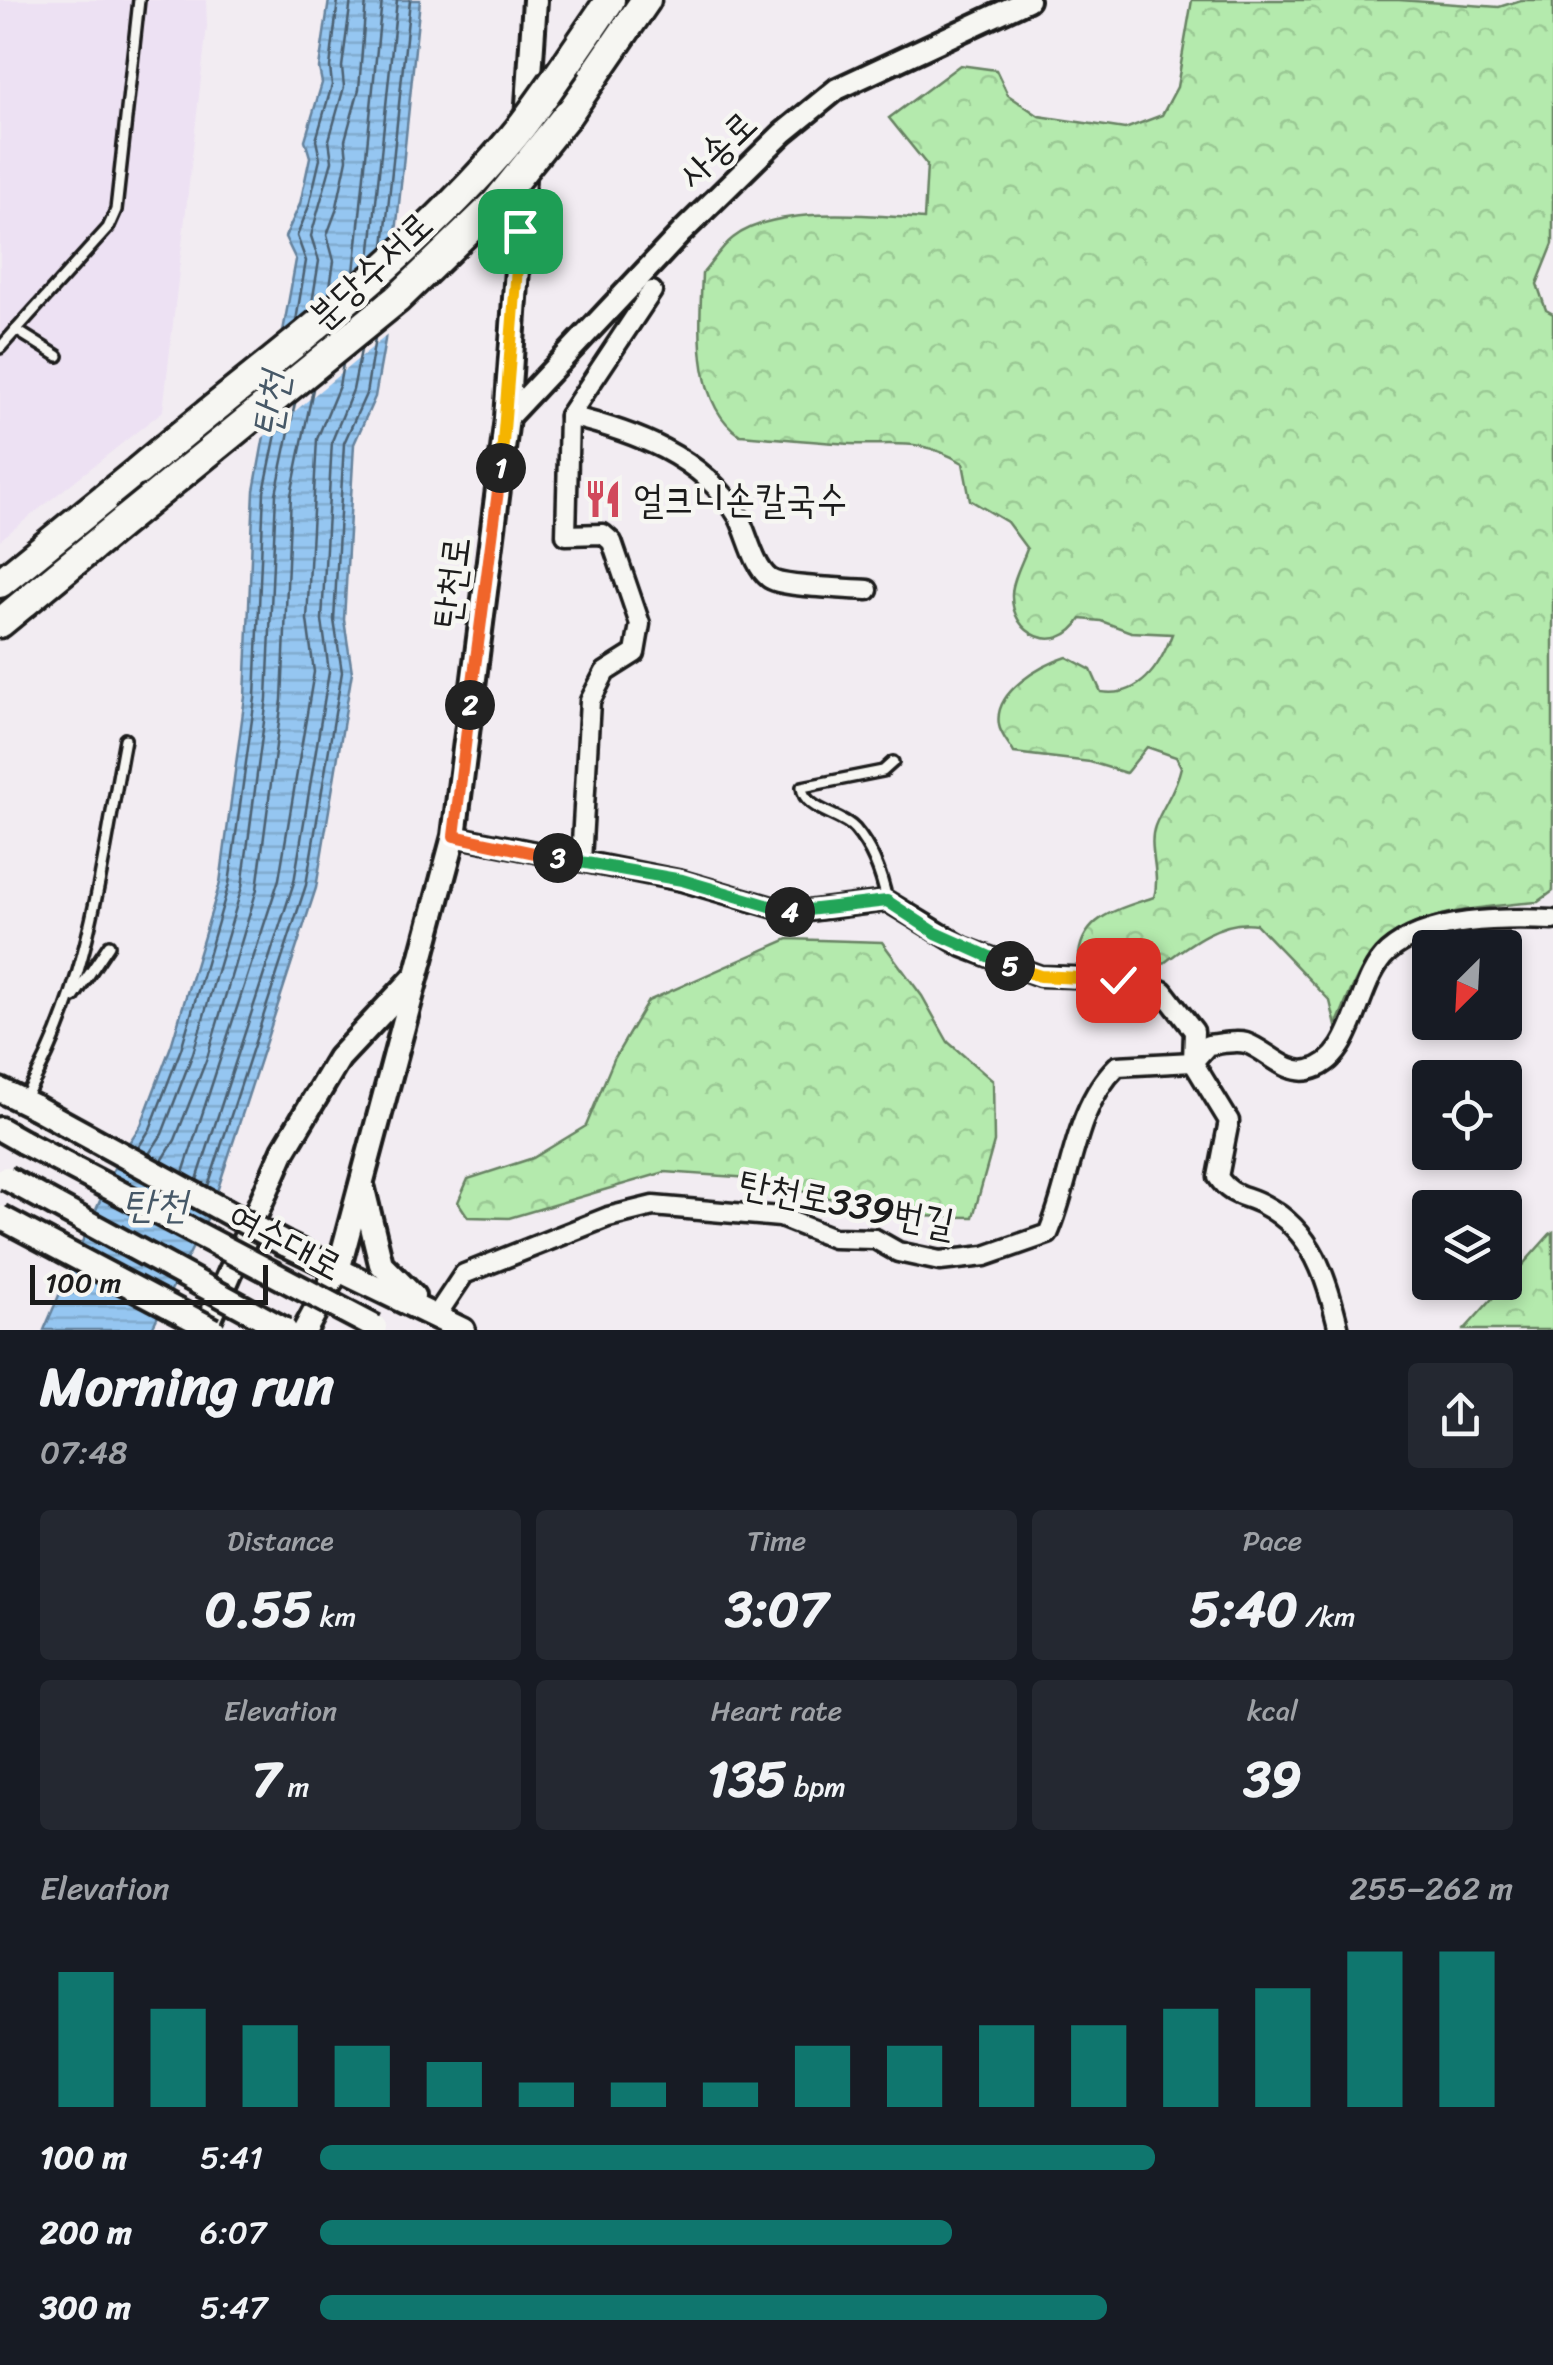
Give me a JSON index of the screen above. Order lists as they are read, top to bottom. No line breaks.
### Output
{"streets":{"highway":["분당수서로"],"main road":["탄천로","여수대로"],"street":["사송로","탄천로339번길"]},"crossings":[["사송로","탄천로"]],"water":["탄천"],"places":{"restaurant":["얼크니손칼국수"]},"scale_bar":"100 m","north":"bottom left","page":{"pins":["1","2","3","4","5"],"scale":"100 m","heading":["Morning run","07:48"],"stats":[["Distance","0.55 km"],["Time","3:07"],["Pace","5:40 /km"],["Elevation","7 m"],["Heart rate","135 bpm"],["kcal","39"]],"chart":["Elevation","255–262 m"],"list":[{"name":"100 m","note":"5:41"},{"name":"200 m","note":"6:07"},{"name":"300 m","note":"5:47"}]}}
